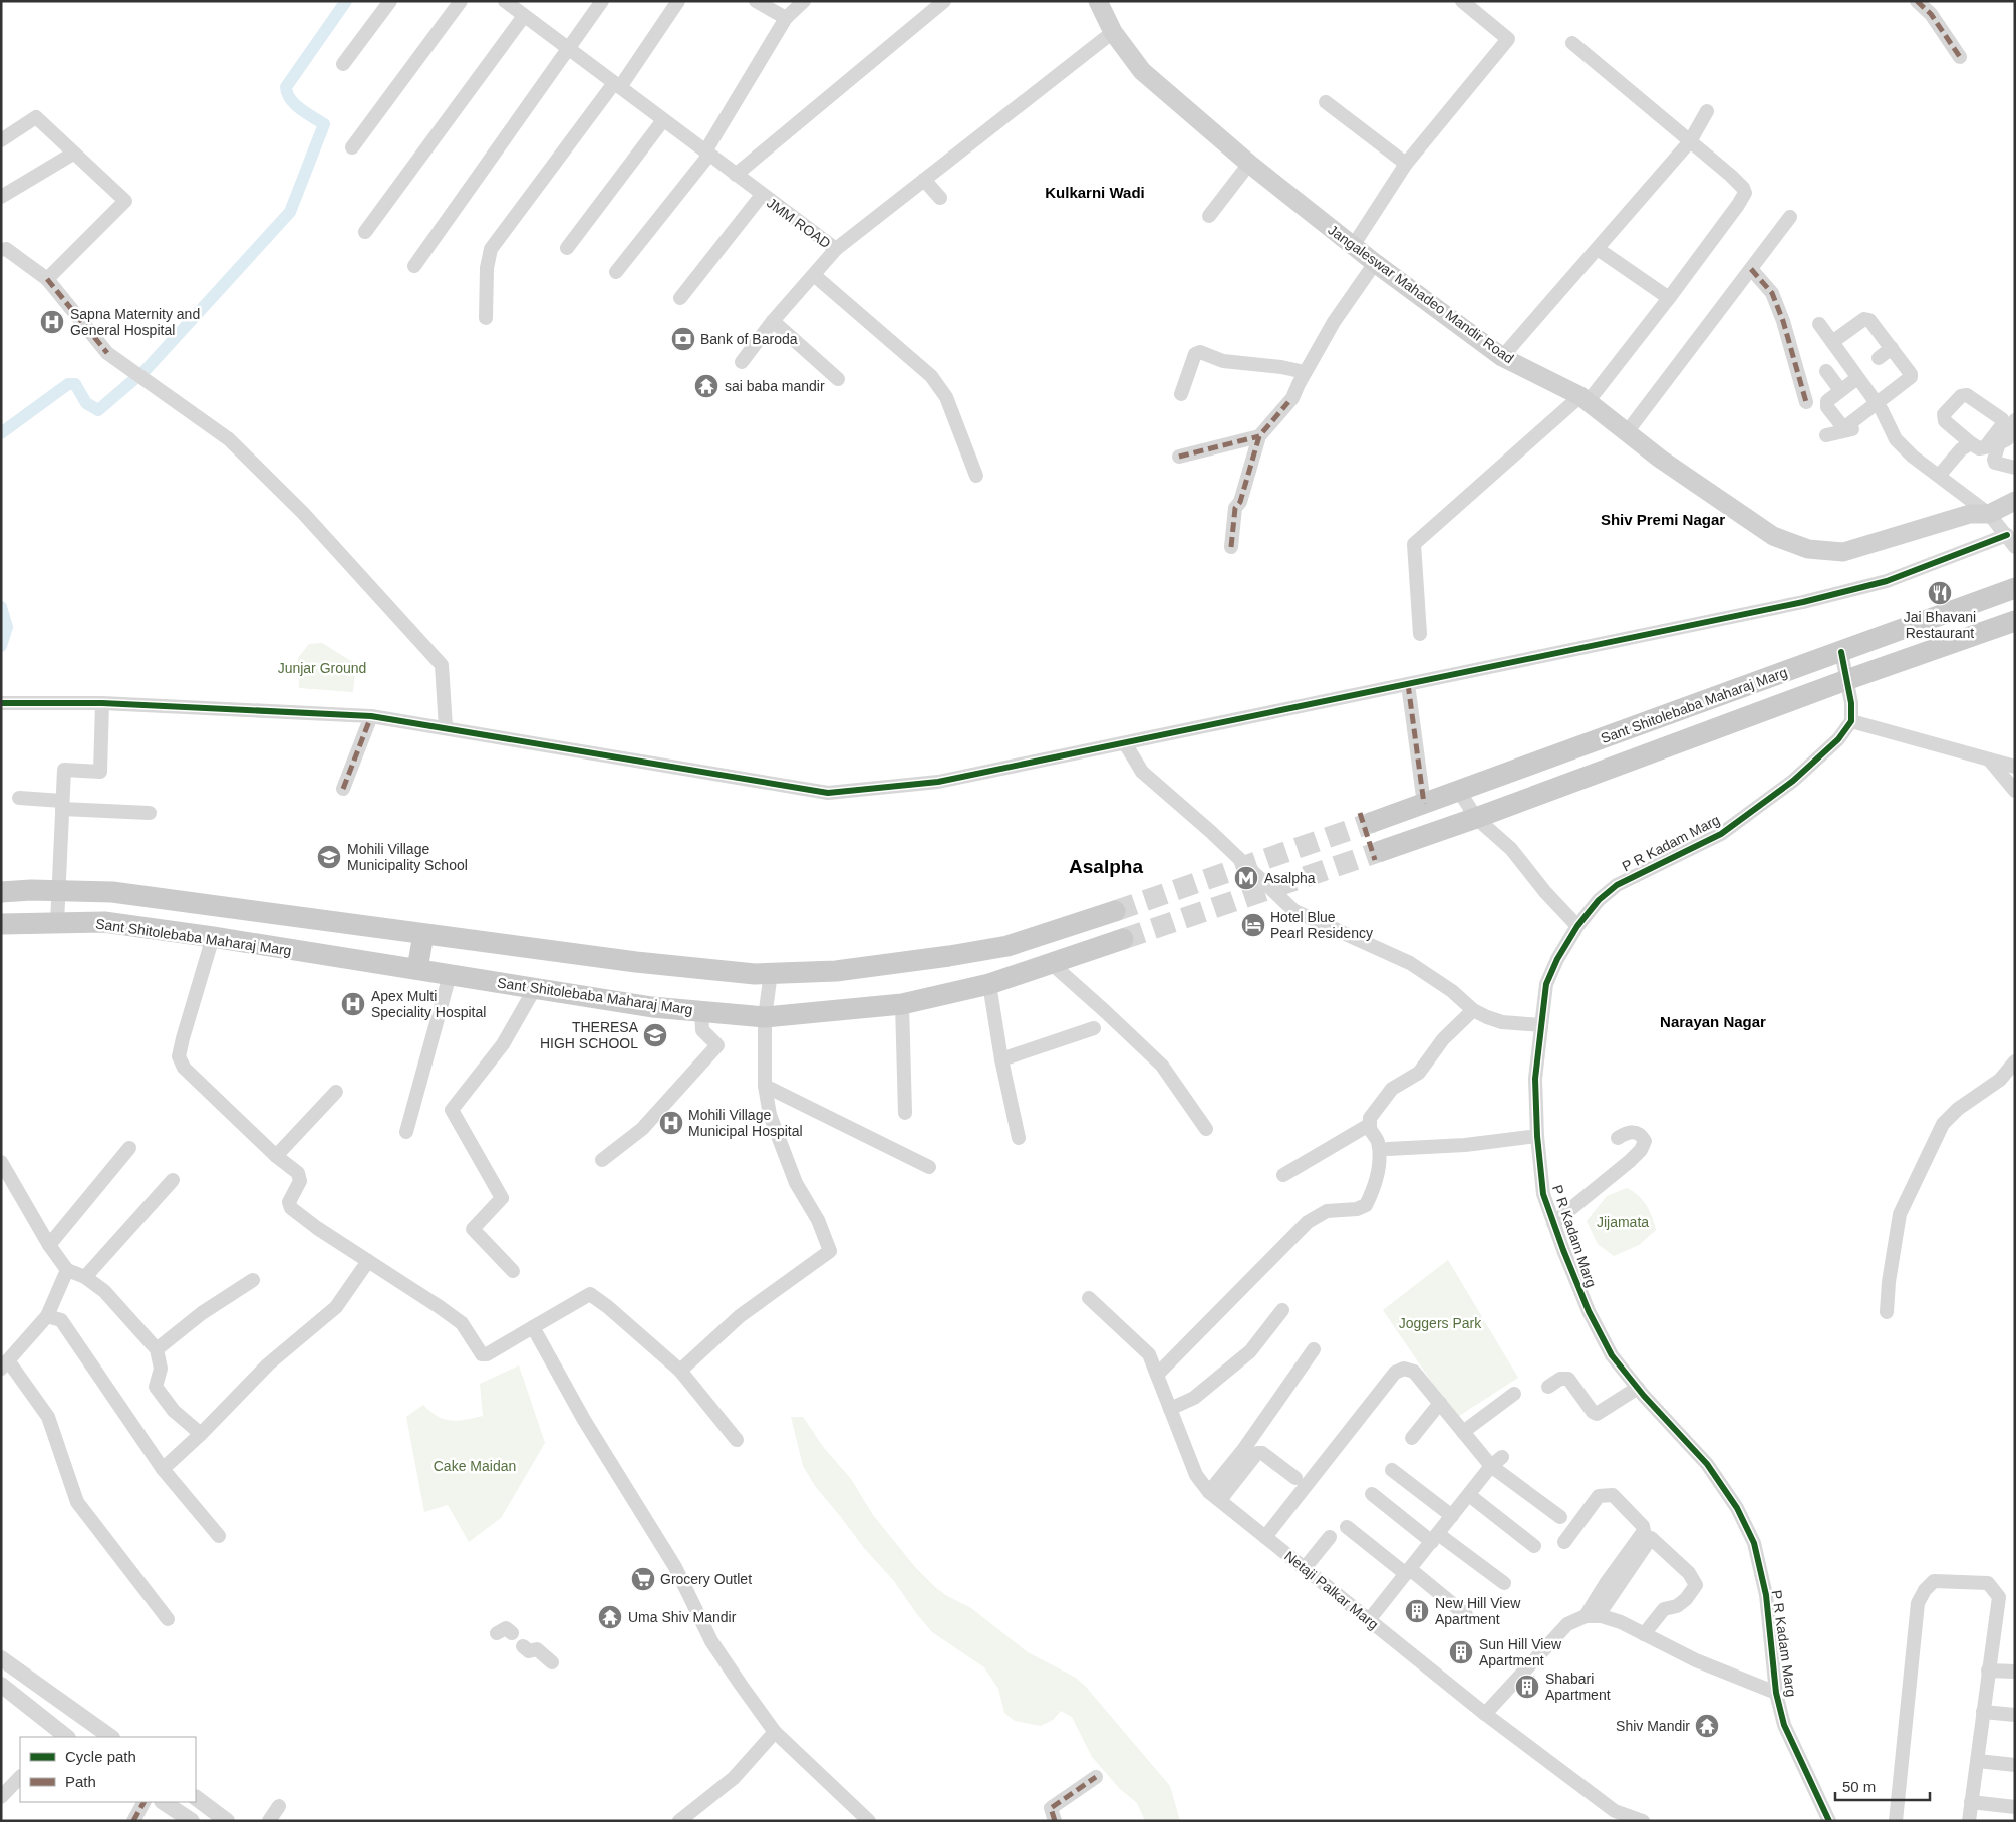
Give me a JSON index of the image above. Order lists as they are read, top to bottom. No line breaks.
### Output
{"streets":{"main road":["Jangaleswar Mahadeo Mandir Road","Sant Shitolebaba Maharaj Marg"],"street":["JMM ROAD","P R Kadam Marg","Netaji Palkar Marg"]},"crossings":[["JMM ROAD","Jangaleswar Mahadeo Mandir Road"]],"districts":["Kulkarni Wadi","Shiv Premi Nagar","Asalpha","Narayan Nagar"],"parks":["Junjar Ground","Jijamata","Joggers Park","Cake Maidan"],"places":{"hospital":["Sapna Maternity and General Hospital","Apex Multi Speciality Hospital","Mohili Village Municipal Hospital"],"bank":["Bank of Baroda"],"temple":["sai baba mandir","Uma Shiv Mandir","Shiv Mandir"],"restaurant":["Jai Bhavani Restaurant"],"school or university":["Mohili Village Municipality School","THERESA HIGH SCHOOL"],"metro station":["Asalpha"],"hotel":["Hotel Blue Pearl Residency"],"supermarket":["Grocery Outlet"],"building":["New Hill View Apartment","Sun Hill View Apartment","Shabari Apartment"]},"legend":["Cycle path","Path"],"scale_bar":"50 m"}
